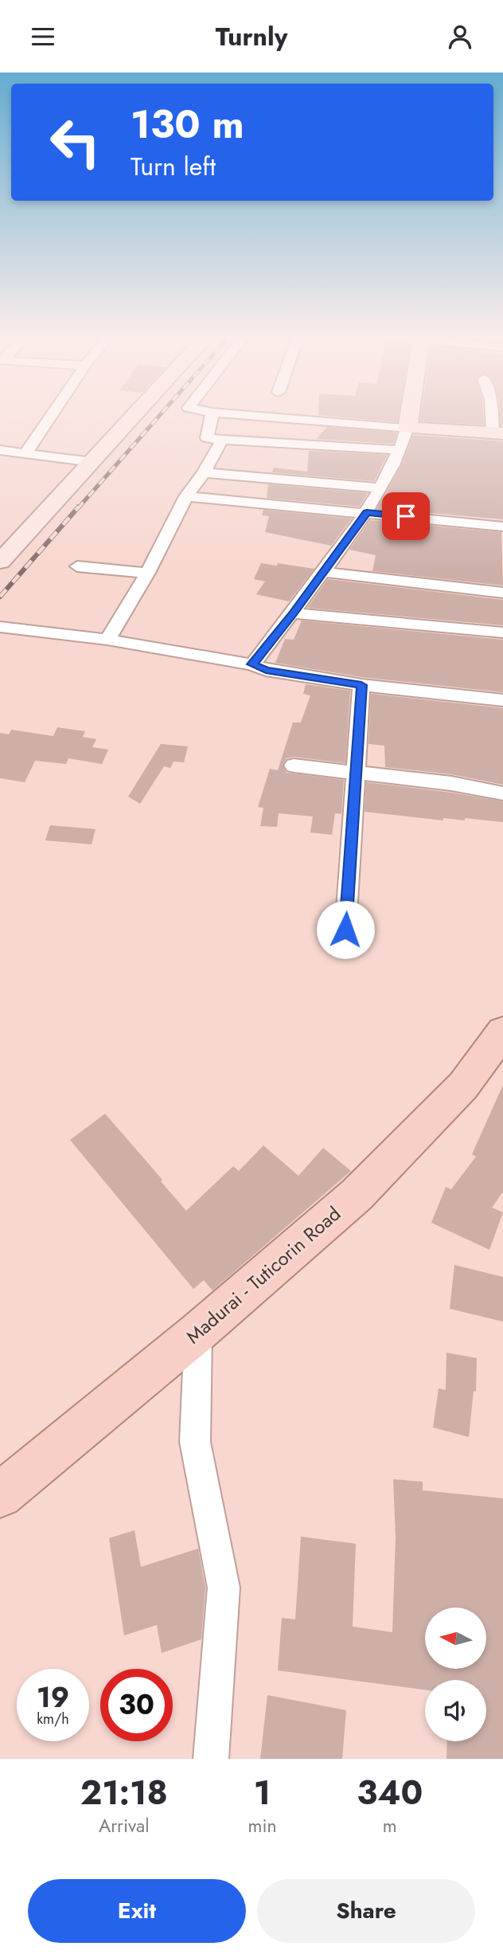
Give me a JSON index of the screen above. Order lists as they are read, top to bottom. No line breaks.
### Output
{"streets":{"main road":["Madurai - Tuticorin Road"]},"north":"left","page":{"header":"Turnly","turn":["130 m","Turn left"],"speed":"19 km/h","limit":"30","eta":["21:18","Arrival","1","min","340","m"],"buttons":["Exit","Share"]}}
